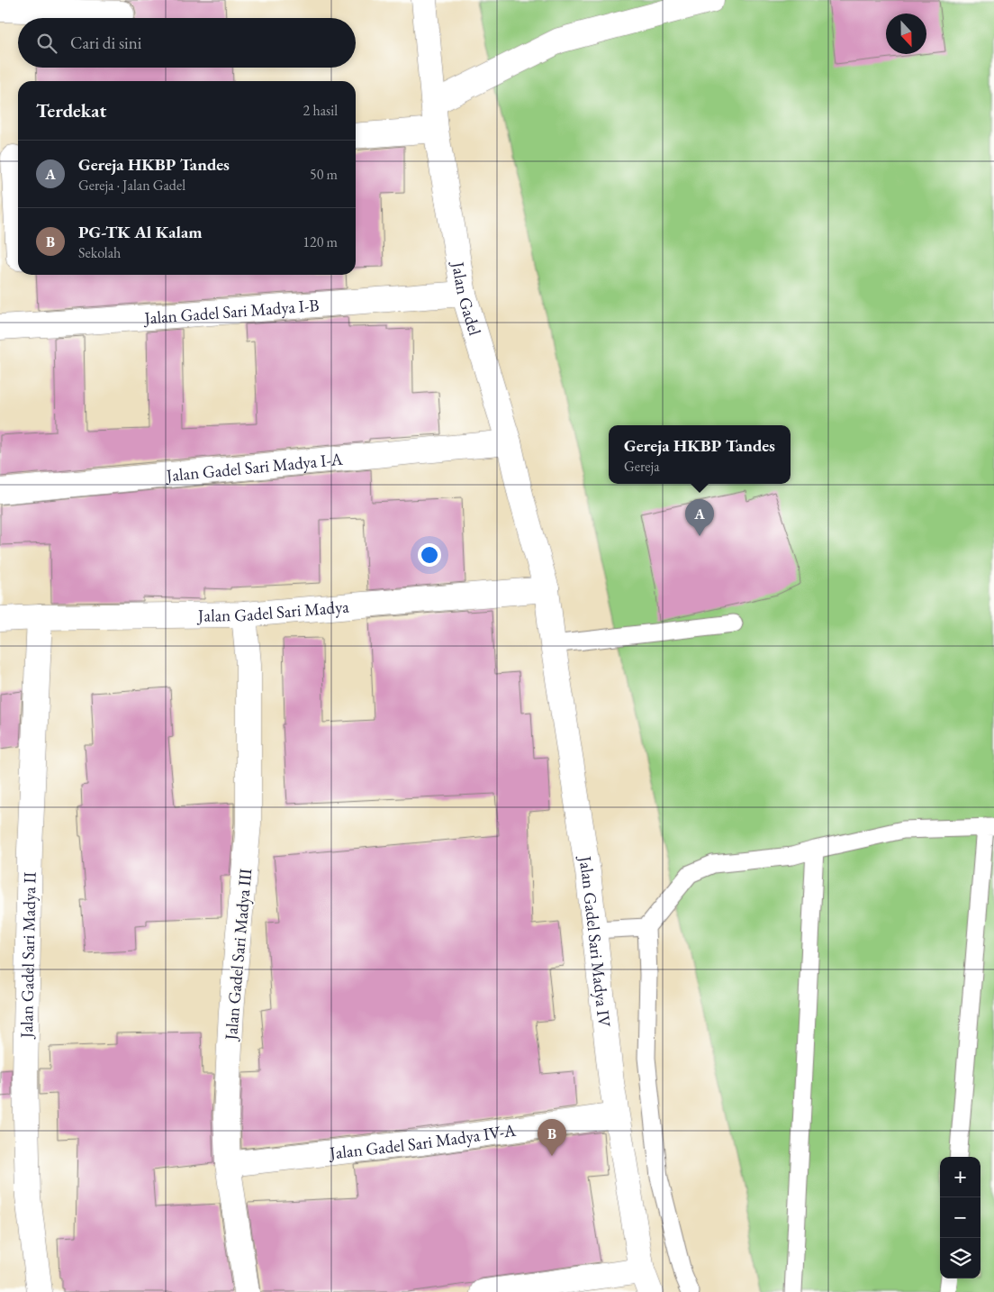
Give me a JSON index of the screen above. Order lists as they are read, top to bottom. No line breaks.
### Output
{"streets":{"street":["Jalan Gadel","Jalan Gadel Sari Madya I-B","Jalan Gadel Sari Madya I-A","Jalan Gadel Sari Madya","Jalan Gadel Sari Madya IV","Jalan Gadel Sari Madya III","Jalan Gadel Sari Madya II","Jalan Gadel Sari Madya IV-A"]},"crossings":[["Jalan Gadel","Jalan Gadel Sari Madya I-B"],["Jalan Gadel","Jalan Gadel Sari Madya I-A"],["Jalan Gadel","Jalan Gadel Sari Madya"],["Jalan Gadel","Jalan Gadel Sari Madya IV"],["Jalan Gadel Sari Madya","Jalan Gadel Sari Madya IV"],["Jalan Gadel Sari Madya","Jalan Gadel Sari Madya III"],["Jalan Gadel Sari Madya","Jalan Gadel Sari Madya II"],["Jalan Gadel Sari Madya IV","Jalan Gadel Sari Madya IV-A"],["Jalan Gadel Sari Madya III","Jalan Gadel Sari Madya IV-A"]],"north":"bottom","page":{"search":"Cari di sini","heading":["Terdekat","2 hasil"],"list":[{"mark":"A","name":"Gereja HKBP Tandes","note":"Gereja · Jalan Gadel","value":"50 m"},{"mark":"B","name":"PG-TK Al Kalam","note":"Sekolah","value":"120 m"}],"popup":["Gereja HKBP Tandes","Gereja"],"pins":["A","B"],"map_buttons":["+","−"]}}
